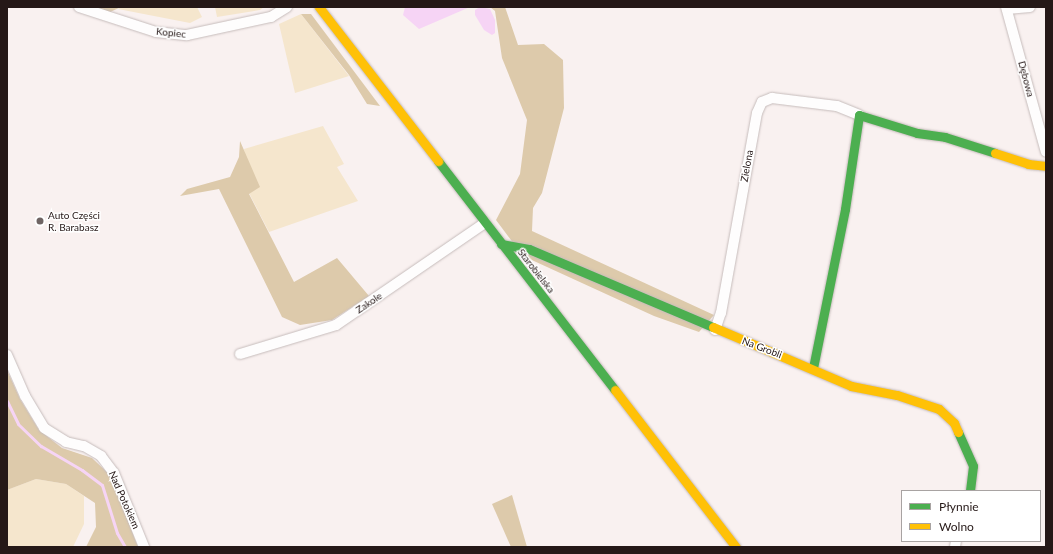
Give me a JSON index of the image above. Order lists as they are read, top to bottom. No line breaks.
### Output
{"streets":{"street":["Kopiec","Dębowa","Zielona","Starobielska","Zakole","Na Grobli","Nad Potokiem"]},"crossings":[["Zielona","Na Grobli"],["Starobielska","Zakole"],["Starobielska","Na Grobli"]],"places":["Auto Części R. Barabasz"],"legend":["Płynnie","Wolno"]}
